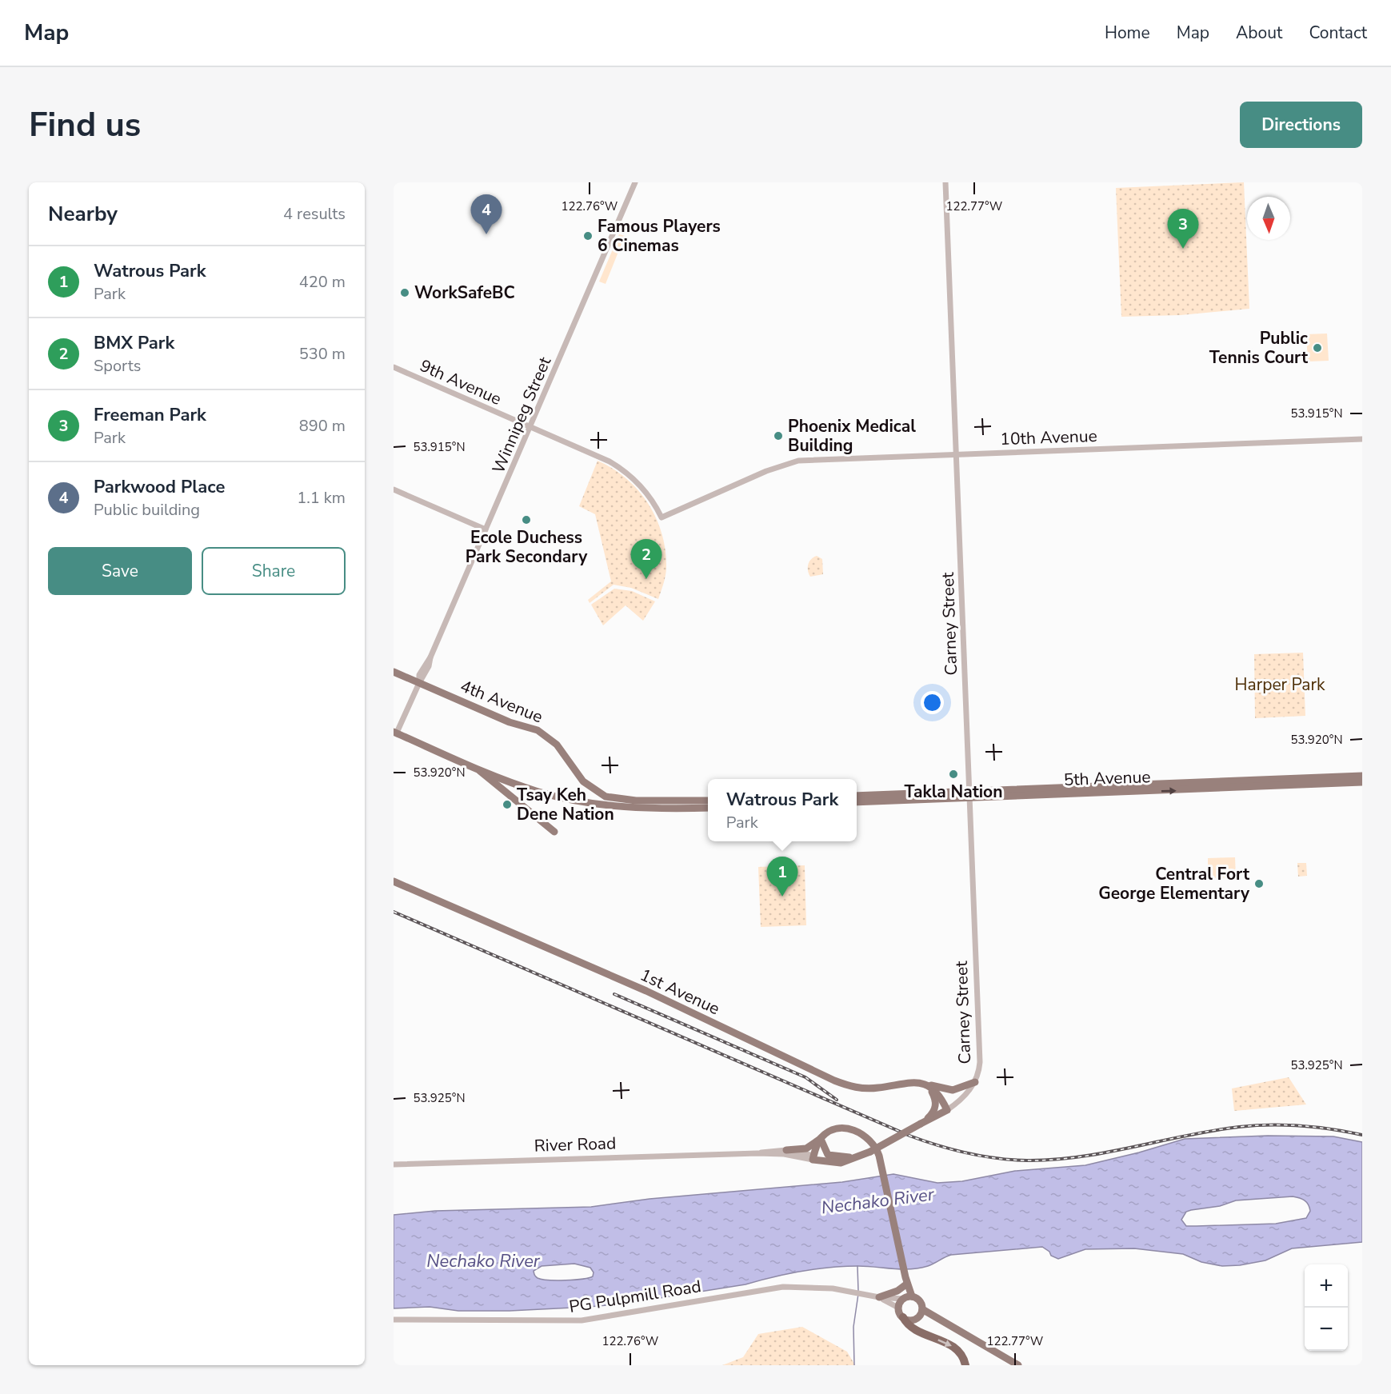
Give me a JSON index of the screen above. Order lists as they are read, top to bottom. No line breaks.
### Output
{"streets":{"main road":["4th Avenue","5th Avenue","1st Avenue","River Road"],"street":["9th Avenue","Winnipeg Street","10th Avenue","Carney Street","PG Pulpmill Road"]},"crossings":[["9th Avenue","Winnipeg Street"],["9th Avenue","10th Avenue"],["Winnipeg Street","4th Avenue"],["10th Avenue","Carney Street"],["Carney Street","5th Avenue"],["Carney Street","1st Avenue"],["Carney Street","River Road"]],"water":["Nechako River"],"parks":["Harper Park"],"places":["Famous Players 6 Cinemas","WorkSafeBC","Public Tennis Court","Phoenix Medical Building","Ecole Duchess Park Secondary","Takla Nation","Tsay Keh Dene Nation","Central Fort George Elementary"],"north":"bottom","page":{"header":"Map","nav":["Home","Map","About","Contact"],"buttons":["Directions",["Save","Share"]],"title":"Find us","heading":["Nearby","4 results"],"pins":["4","3","2","1"],"list":[{"mark":"1","name":"Watrous Park","note":"Park","value":"420 m"},{"mark":"2","name":"BMX Park","note":"Sports","value":"530 m"},{"mark":"3","name":"Freeman Park","note":"Park","value":"890 m"},{"mark":"4","name":"Parkwood Place","note":"Public building","value":"1.1 km"}],"popup":["Watrous Park","Park"],"map_buttons":["+","−"]},"coordinates":["122.76°W","122.77°W","53.915°N","53.920°N","53.925°N"]}
